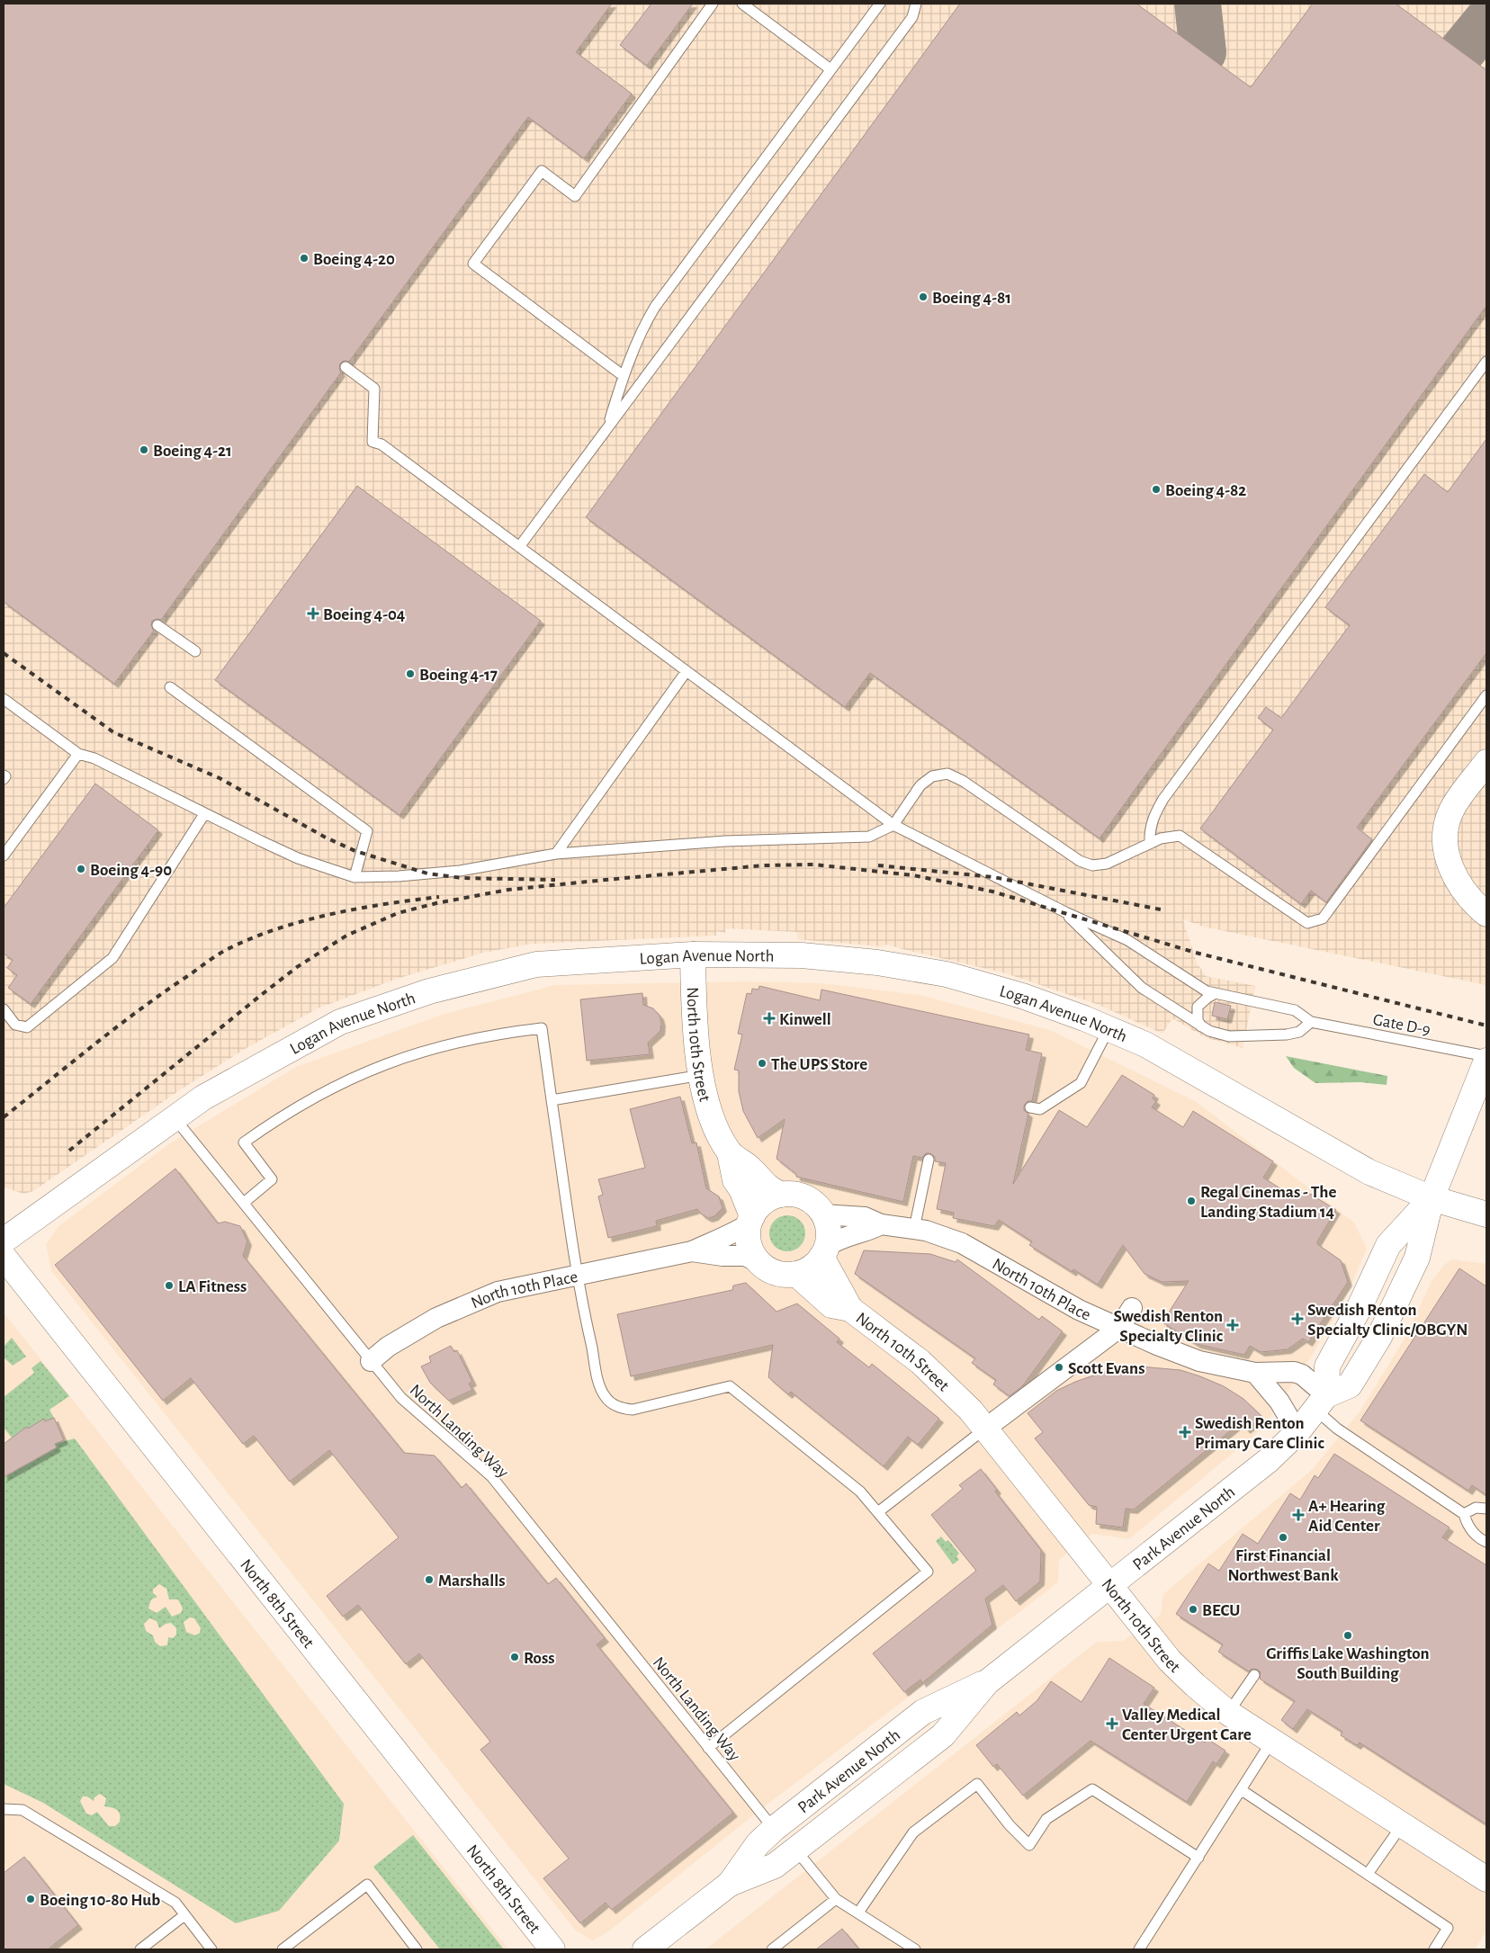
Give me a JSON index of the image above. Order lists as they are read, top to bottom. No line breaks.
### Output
{"streets":{"street":["Logan Avenue North","North 10th Street","North 10th Place","Park Avenue North","North 8th Street"],"lane":["Gate D-9","North Landing Way"]},"crossings":[["Logan Avenue North","North 10th Street"],["Logan Avenue North","North Landing Way"],["Logan Avenue North","Park Avenue North"],["North 10th Street","North 10th Place"],["North 10th Street","Park Avenue North"],["North 10th Place","North Landing Way"],["North 10th Place","Park Avenue North"],["North Landing Way","Park Avenue North"]],"places":{"other":["Boeing 4-20","Boeing 4-81","Boeing 4-21","Boeing 4-82","Boeing 4-17","Boeing 4-90","The UPS Store","Regal Cinemas - The Landing Stadium 14","LA Fitness","Scott Evans","First Financial Northwest Bank","Marshalls","BECU","Griffis Lake Washington South Building","Ross","Boeing 10-80 Hub"],"health":["Boeing 4-04","Kinwell","Swedish Renton Specialty Clinic/OBGYN","Swedish Renton Specialty Clinic","Swedish Renton Primary Care Clinic","A+ Hearing Aid Center","Valley Medical Center Urgent Care"]}}
